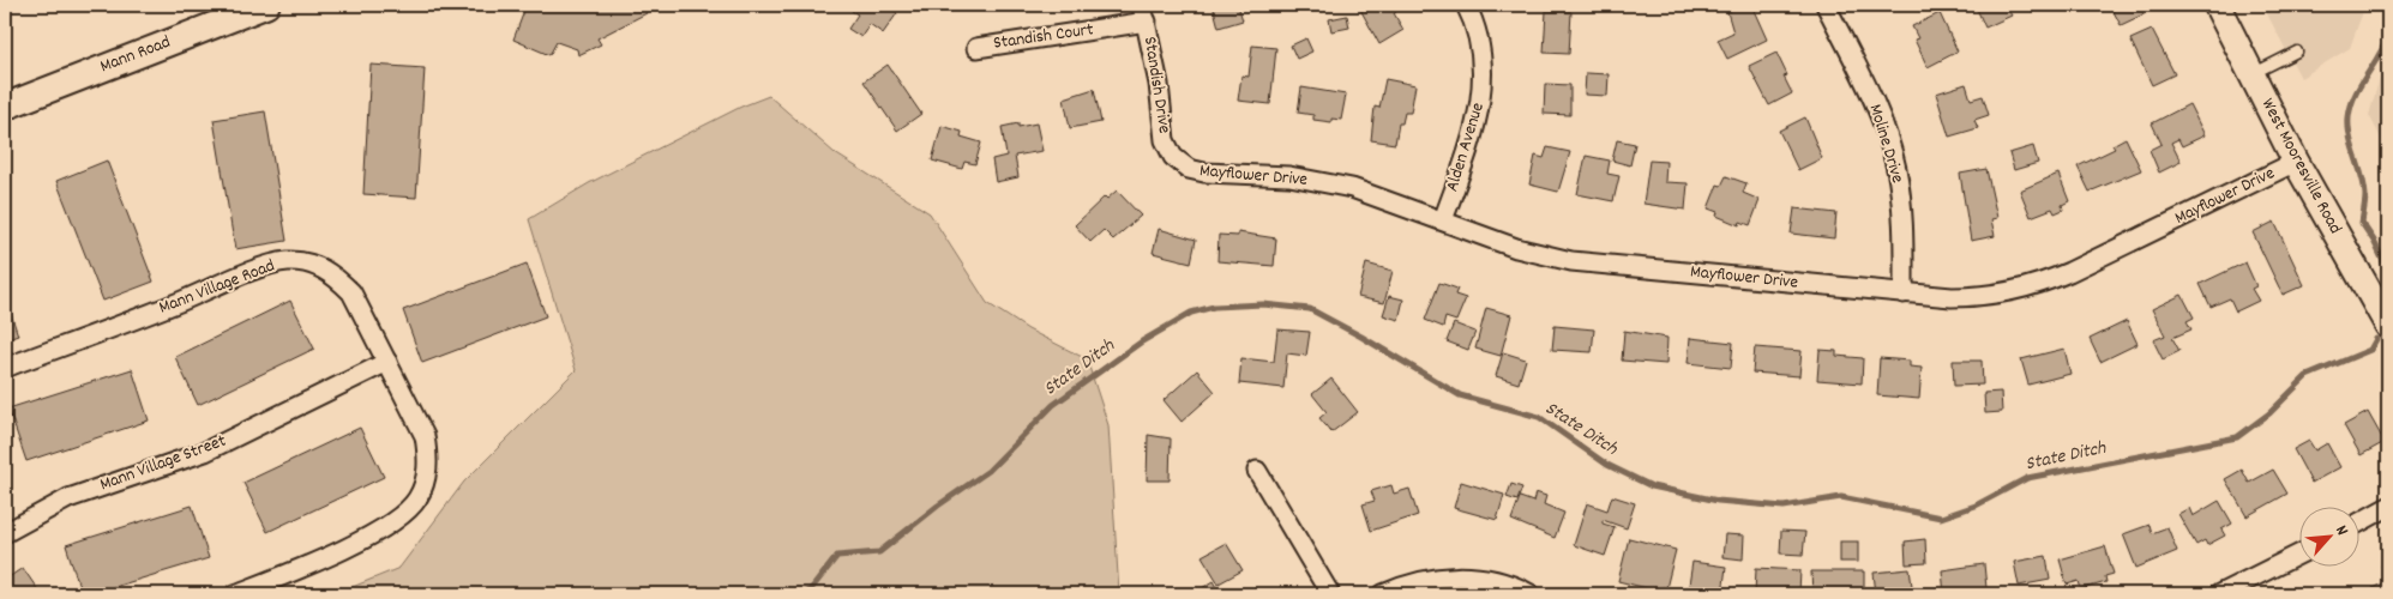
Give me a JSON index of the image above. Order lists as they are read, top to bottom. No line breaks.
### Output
{"streets":{"main road":["Mann Road","West Mooresville Road"],"street":["Standish Court","Standish Drive","Moline Drive","Alden Avenue","Mayflower Drive","Mann Village Road","Mann Village Street"]},"crossings":[["Standish Court","Standish Drive"],["Standish Drive","Mayflower Drive"],["Moline Drive","Mayflower Drive"],["Alden Avenue","Mayflower Drive"],["West Mooresville Road","Mayflower Drive"],["Mann Village Road","Mann Village Street"]],"water":["State Ditch"],"north":"top right"}
